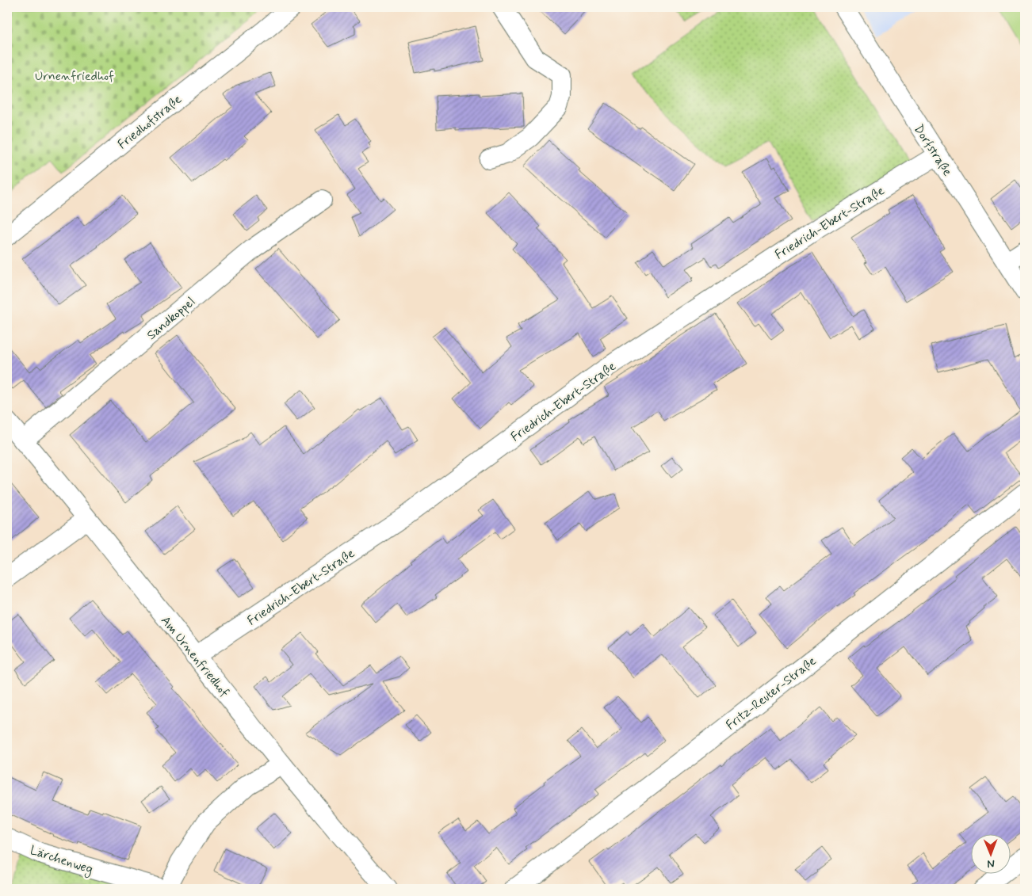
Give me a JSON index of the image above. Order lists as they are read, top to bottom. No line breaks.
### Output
{"streets":{"street":["Friedhofstraße","Dorfstraße","Friedrich-Ebert-Straße","Sandkoppel","Am Urnenfriedhof","Fritz-Reuter-Straße","Lärchenweg"]},"crossings":[["Dorfstraße","Friedrich-Ebert-Straße"],["Friedrich-Ebert-Straße","Am Urnenfriedhof"],["Sandkoppel","Am Urnenfriedhof"]],"parks":["Urnenfriedhof"],"north":"bottom"}
